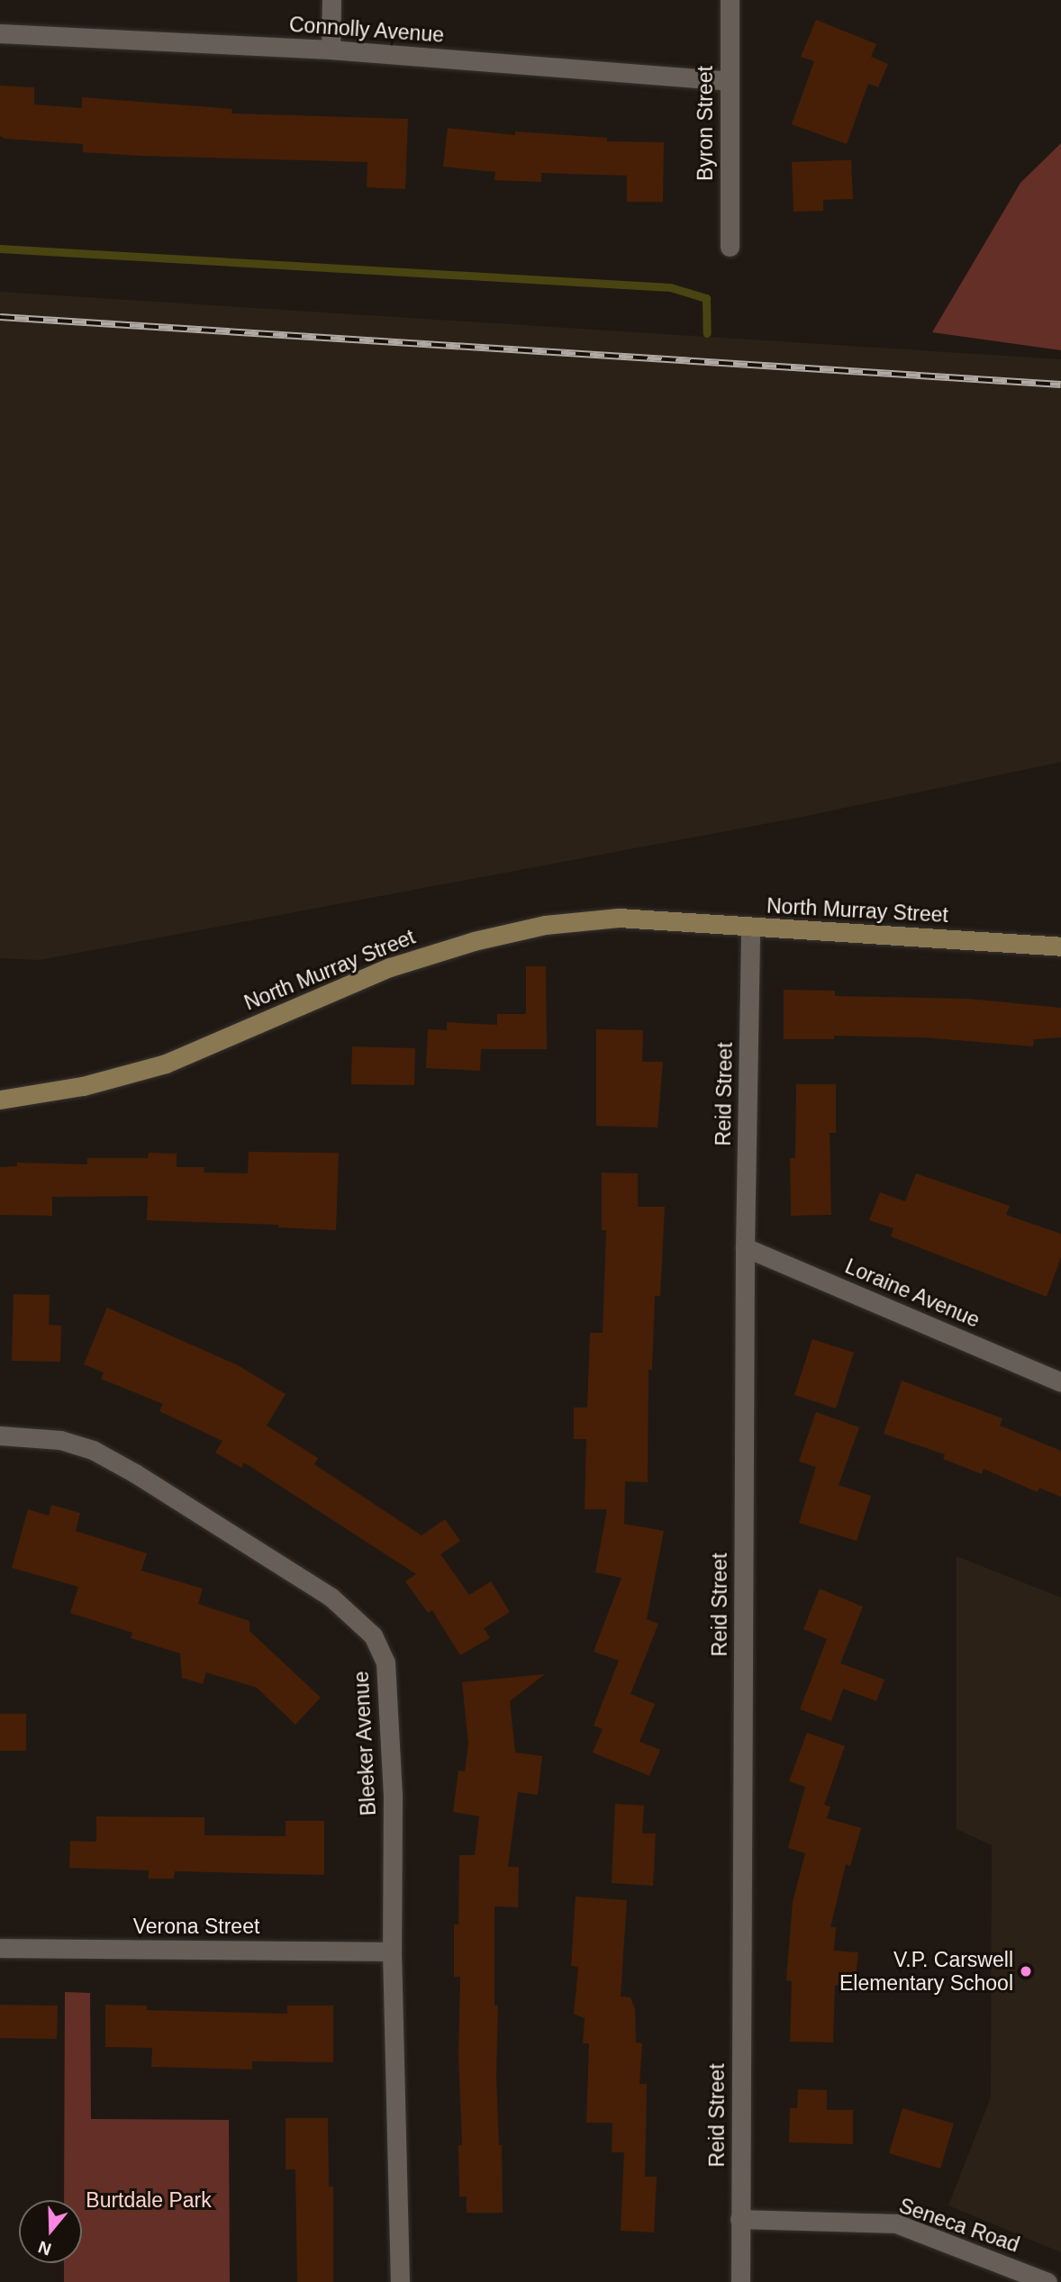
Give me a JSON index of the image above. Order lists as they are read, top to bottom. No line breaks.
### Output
{"streets":{"street":["Connolly Avenue","Byron Street","North Murray Street","Reid Street","Loraine Avenue","Bleeker Avenue","Verona Street","Seneca Road"]},"crossings":[["Connolly Avenue","Byron Street"],["North Murray Street","Reid Street"],["Reid Street","Loraine Avenue"],["Reid Street","Seneca Road"],["Bleeker Avenue","Verona Street"]],"parks":["Burtdale Park"],"places":["V.P. Carswell Elementary School"],"north":"bottom"}
